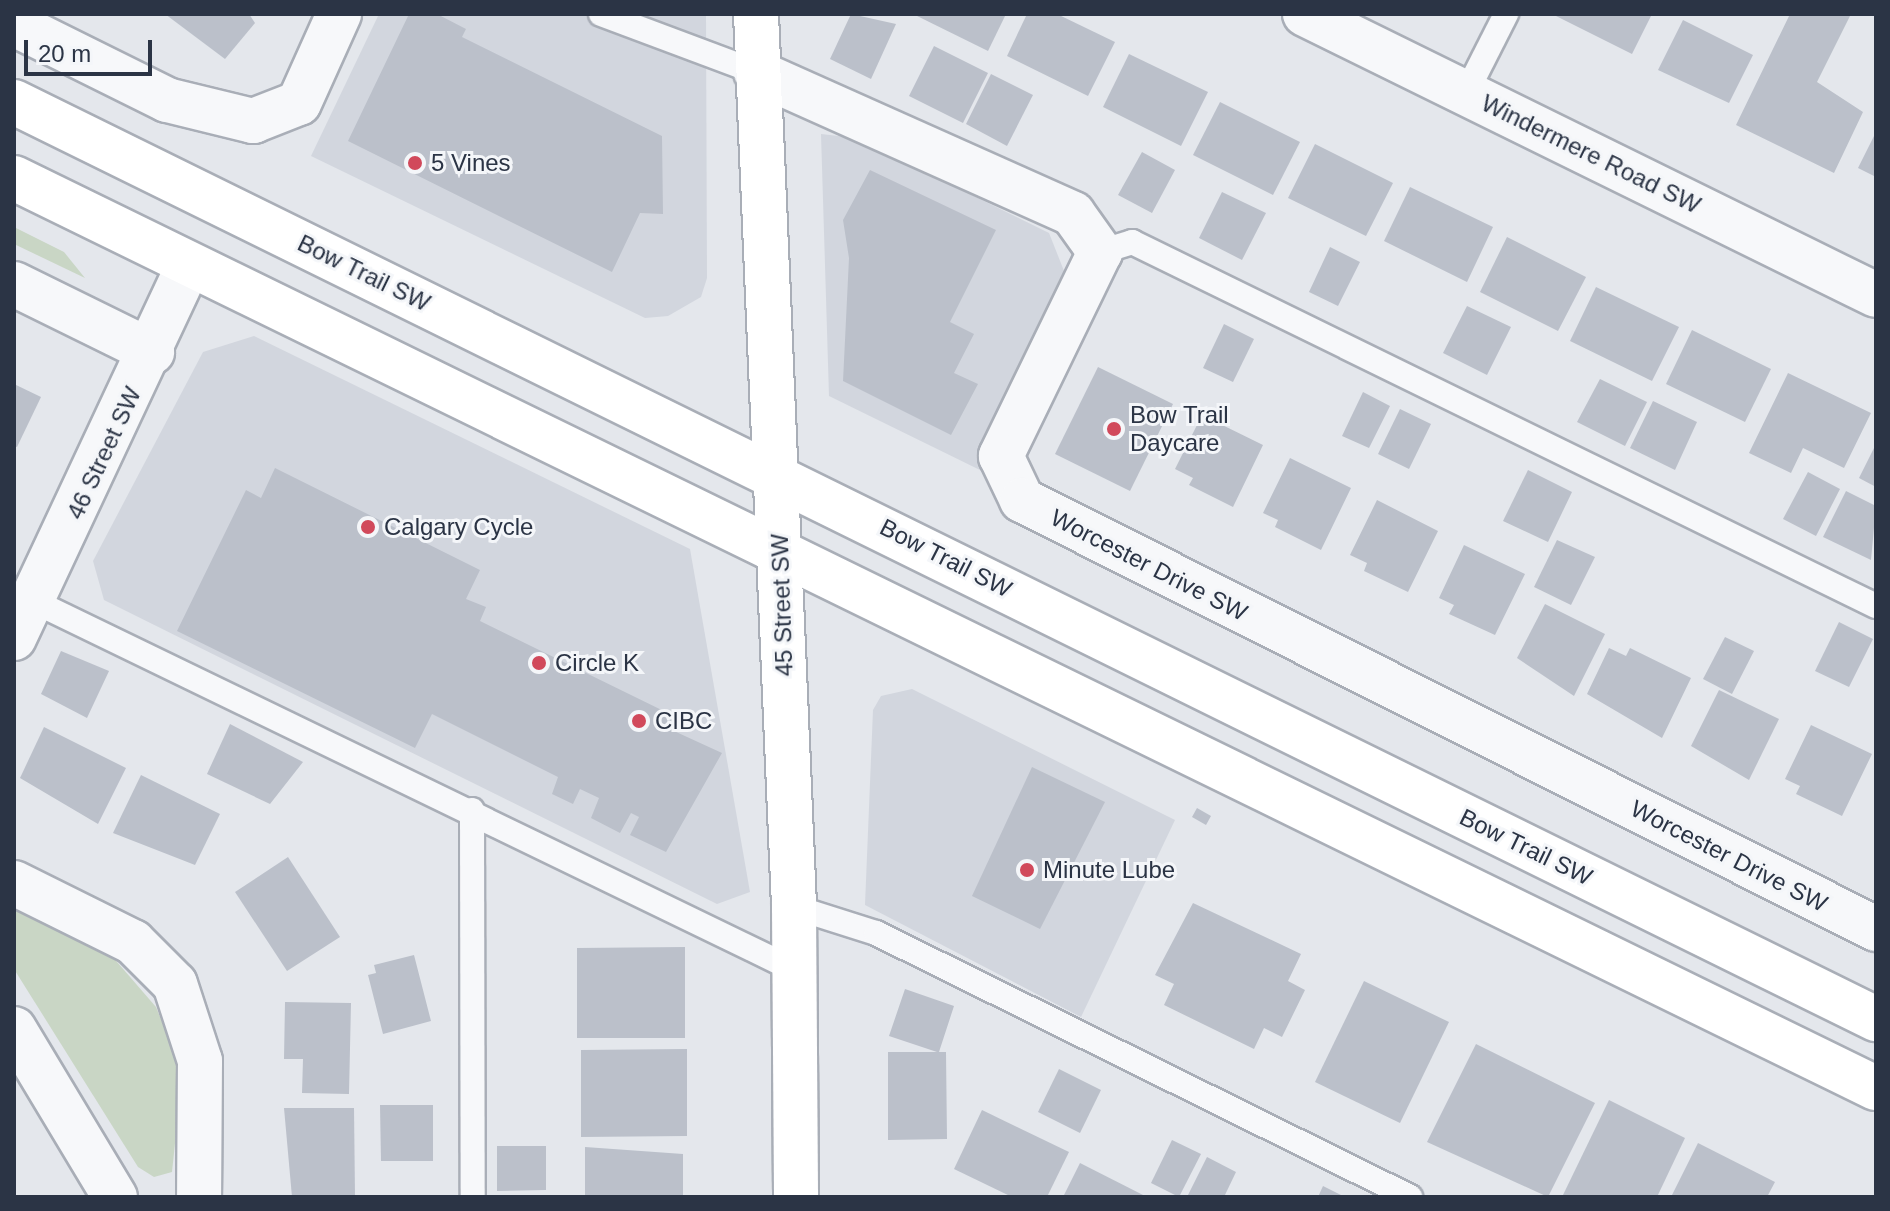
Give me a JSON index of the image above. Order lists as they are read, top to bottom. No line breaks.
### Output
{"streets":{"main road":["Bow Trail SW","45 Street SW"],"street":["Windermere Road SW","46 Street SW","Worcester Drive SW"]},"crossings":[["Bow Trail SW","45 Street SW"]],"places":["5 Vines","Bow Trail Daycare","Calgary Cycle","Circle K","CIBC","Minute Lube"],"scale_bar":"20 m"}
